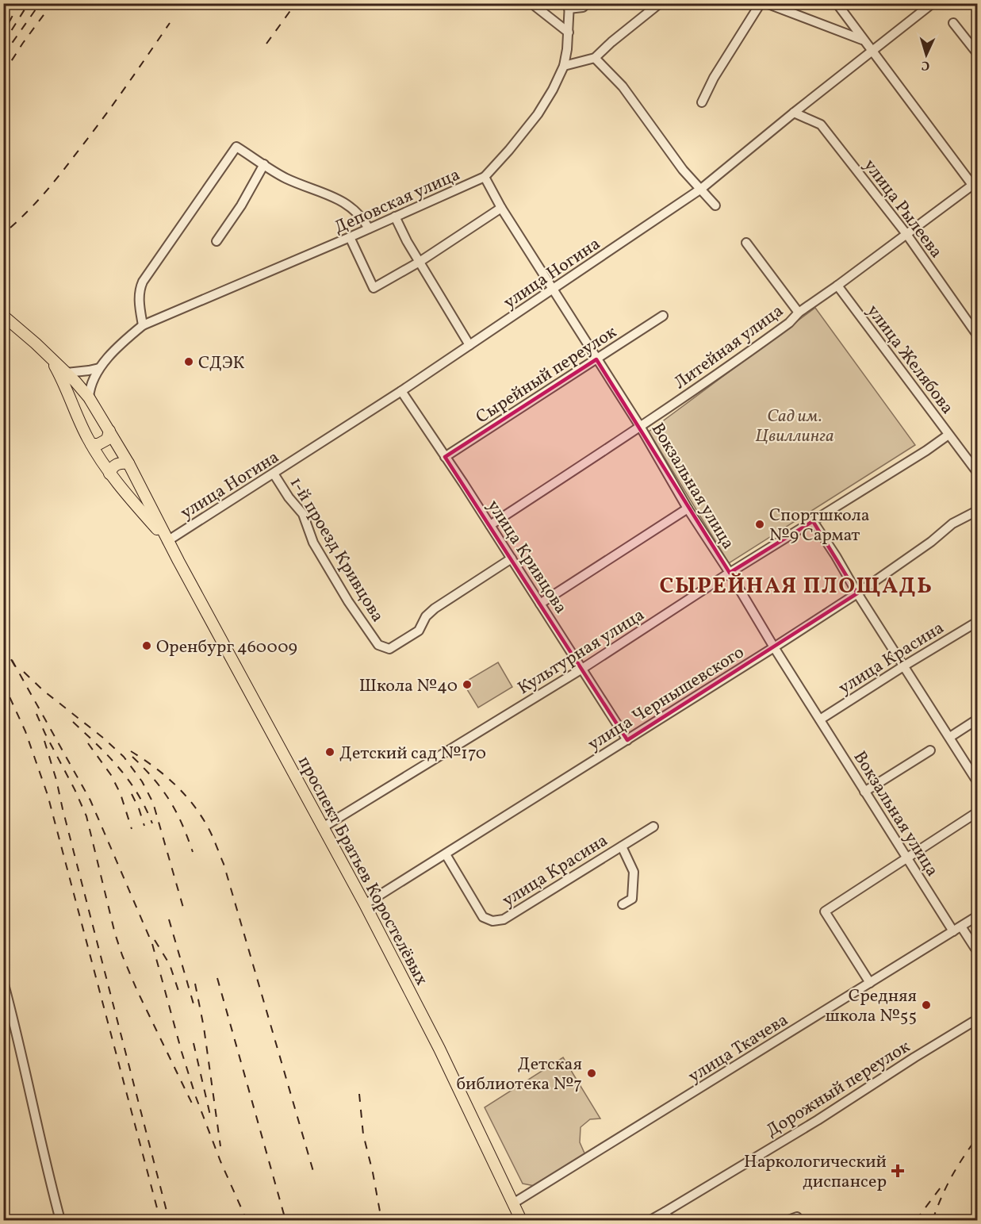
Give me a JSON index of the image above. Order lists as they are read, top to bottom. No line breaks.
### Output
{"streets":{"main road":["проспект Братьев Коростелёвых"],"street":["Деповская улица","улица Рылеева","улица Ногина","Литейная улица","улица Желябова","Сырейный переулок","Вокзальная улица","1-й проезд Кривцова","улица Кривцова","Культурная улица","улица Красина","улица Чернышевского","улица Ткачева","Дорожный переулок"]},"crossings":[["Деповская улица","Вокзальная улица"],["Деповская улица","проспект Братьев Коростелёвых"],["улица Рылеева","улица Ногина"],["улица Рылеева","Литейная улица"],["улица Ногина","Вокзальная улица"],["улица Ногина","1-й проезд Кривцова"],["улица Ногина","улица Кривцова"],["улица Ногина","проспект Братьев Коростелёвых"],["Литейная улица","улица Желябова"],["Литейная улица","Вокзальная улица"],["Литейная улица","улица Кривцова"],["улица Желябова","Культурная улица"],["Сырейный переулок","Вокзальная улица"],["Сырейный переулок","улица Кривцова"],["Вокзальная улица","Культурная улица"],["Вокзальная улица","улица Красина"],["Вокзальная улица","улица Чернышевского"],["Вокзальная улица","улица Ткачева"],["1-й проезд Кривцова","улица Кривцова"],["улица Кривцова","Культурная улица"],["улица Кривцова","улица Чернышевского"],["Культурная улица","проспект Братьев Коростелёвых"],["улица Красина","улица Чернышевского"],["улица Чернышевского","проспект Братьев Коростелёвых"],["проспект Братьев Коростелёвых","улица Ткачева"]],"districts":["СЫРЕЙНАЯ ПЛОЩАДЬ"],"parks":["Сад им. Цвиллинга"],"places":{"other":["СДЭК","Спортшкола №9 Сармат","Оренбург 460009","Школа №40","Детский сад №170","Средняя школа №55","Детская библиотека №7"],"health":["Наркологический диспансер"]},"north":"bottom"}
